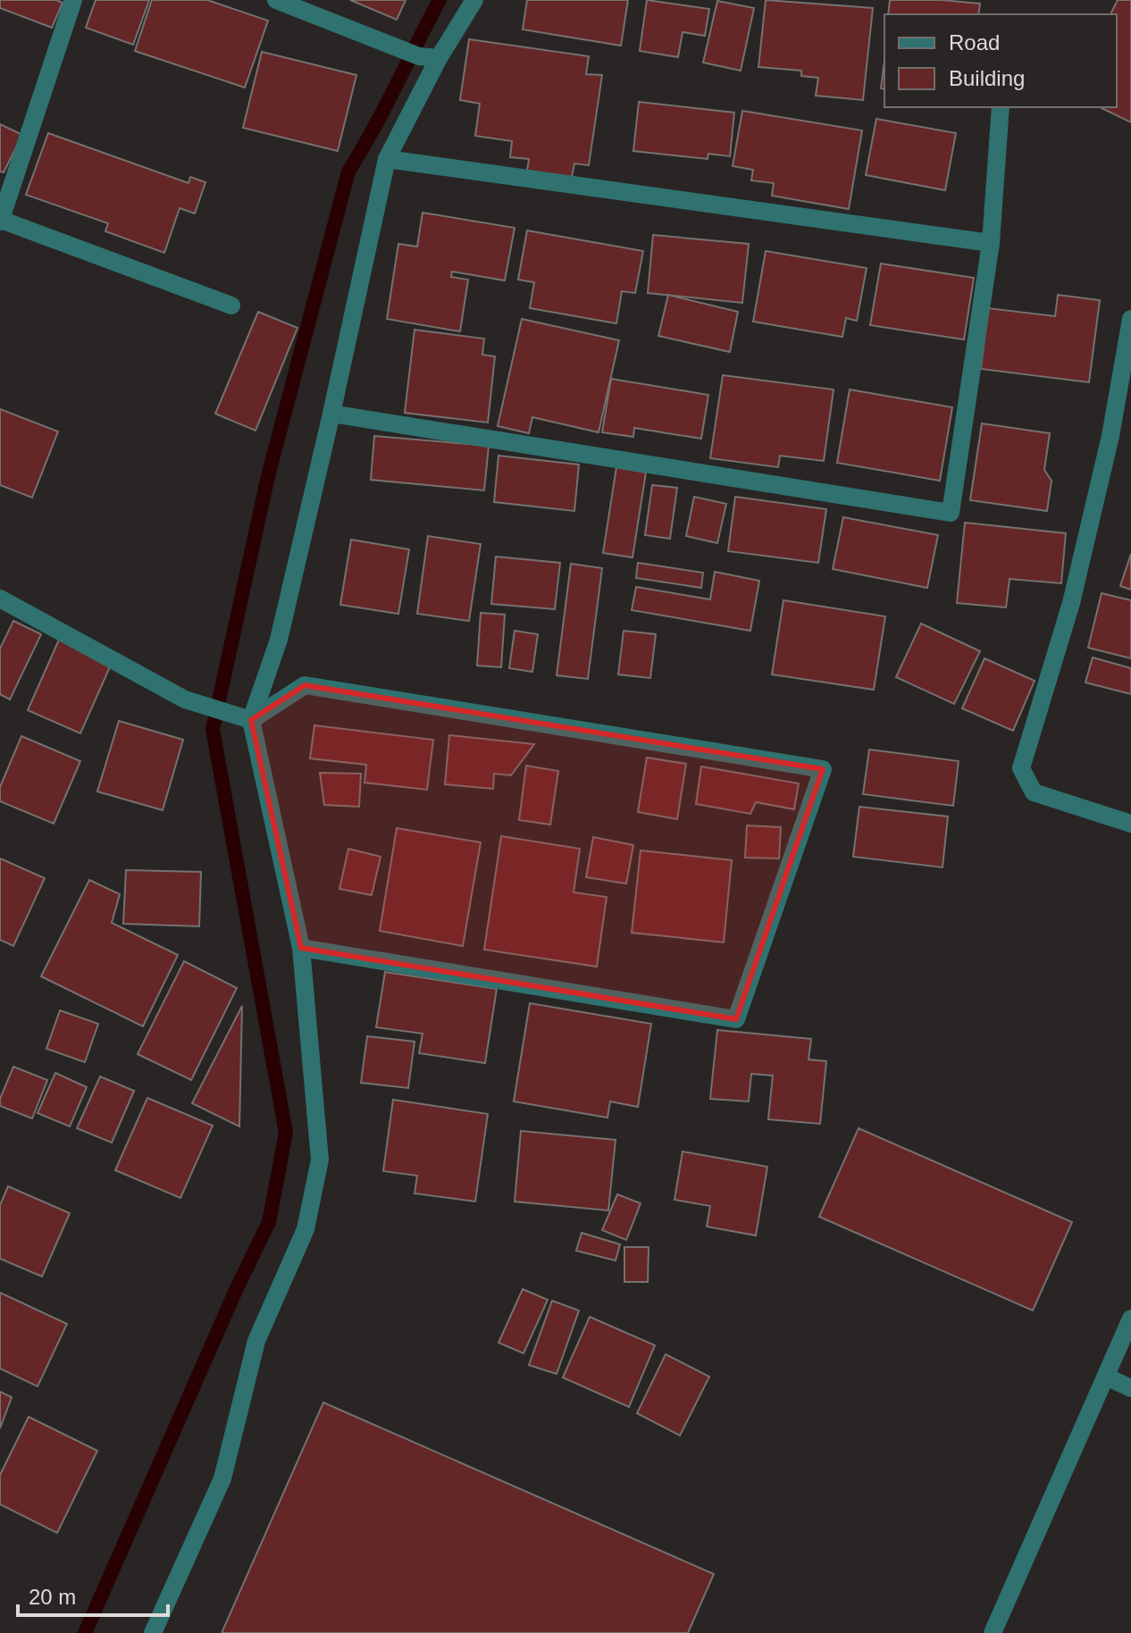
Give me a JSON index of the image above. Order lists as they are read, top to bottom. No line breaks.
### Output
{"legend":["Road","Building"],"scale_bar":"20 m"}
